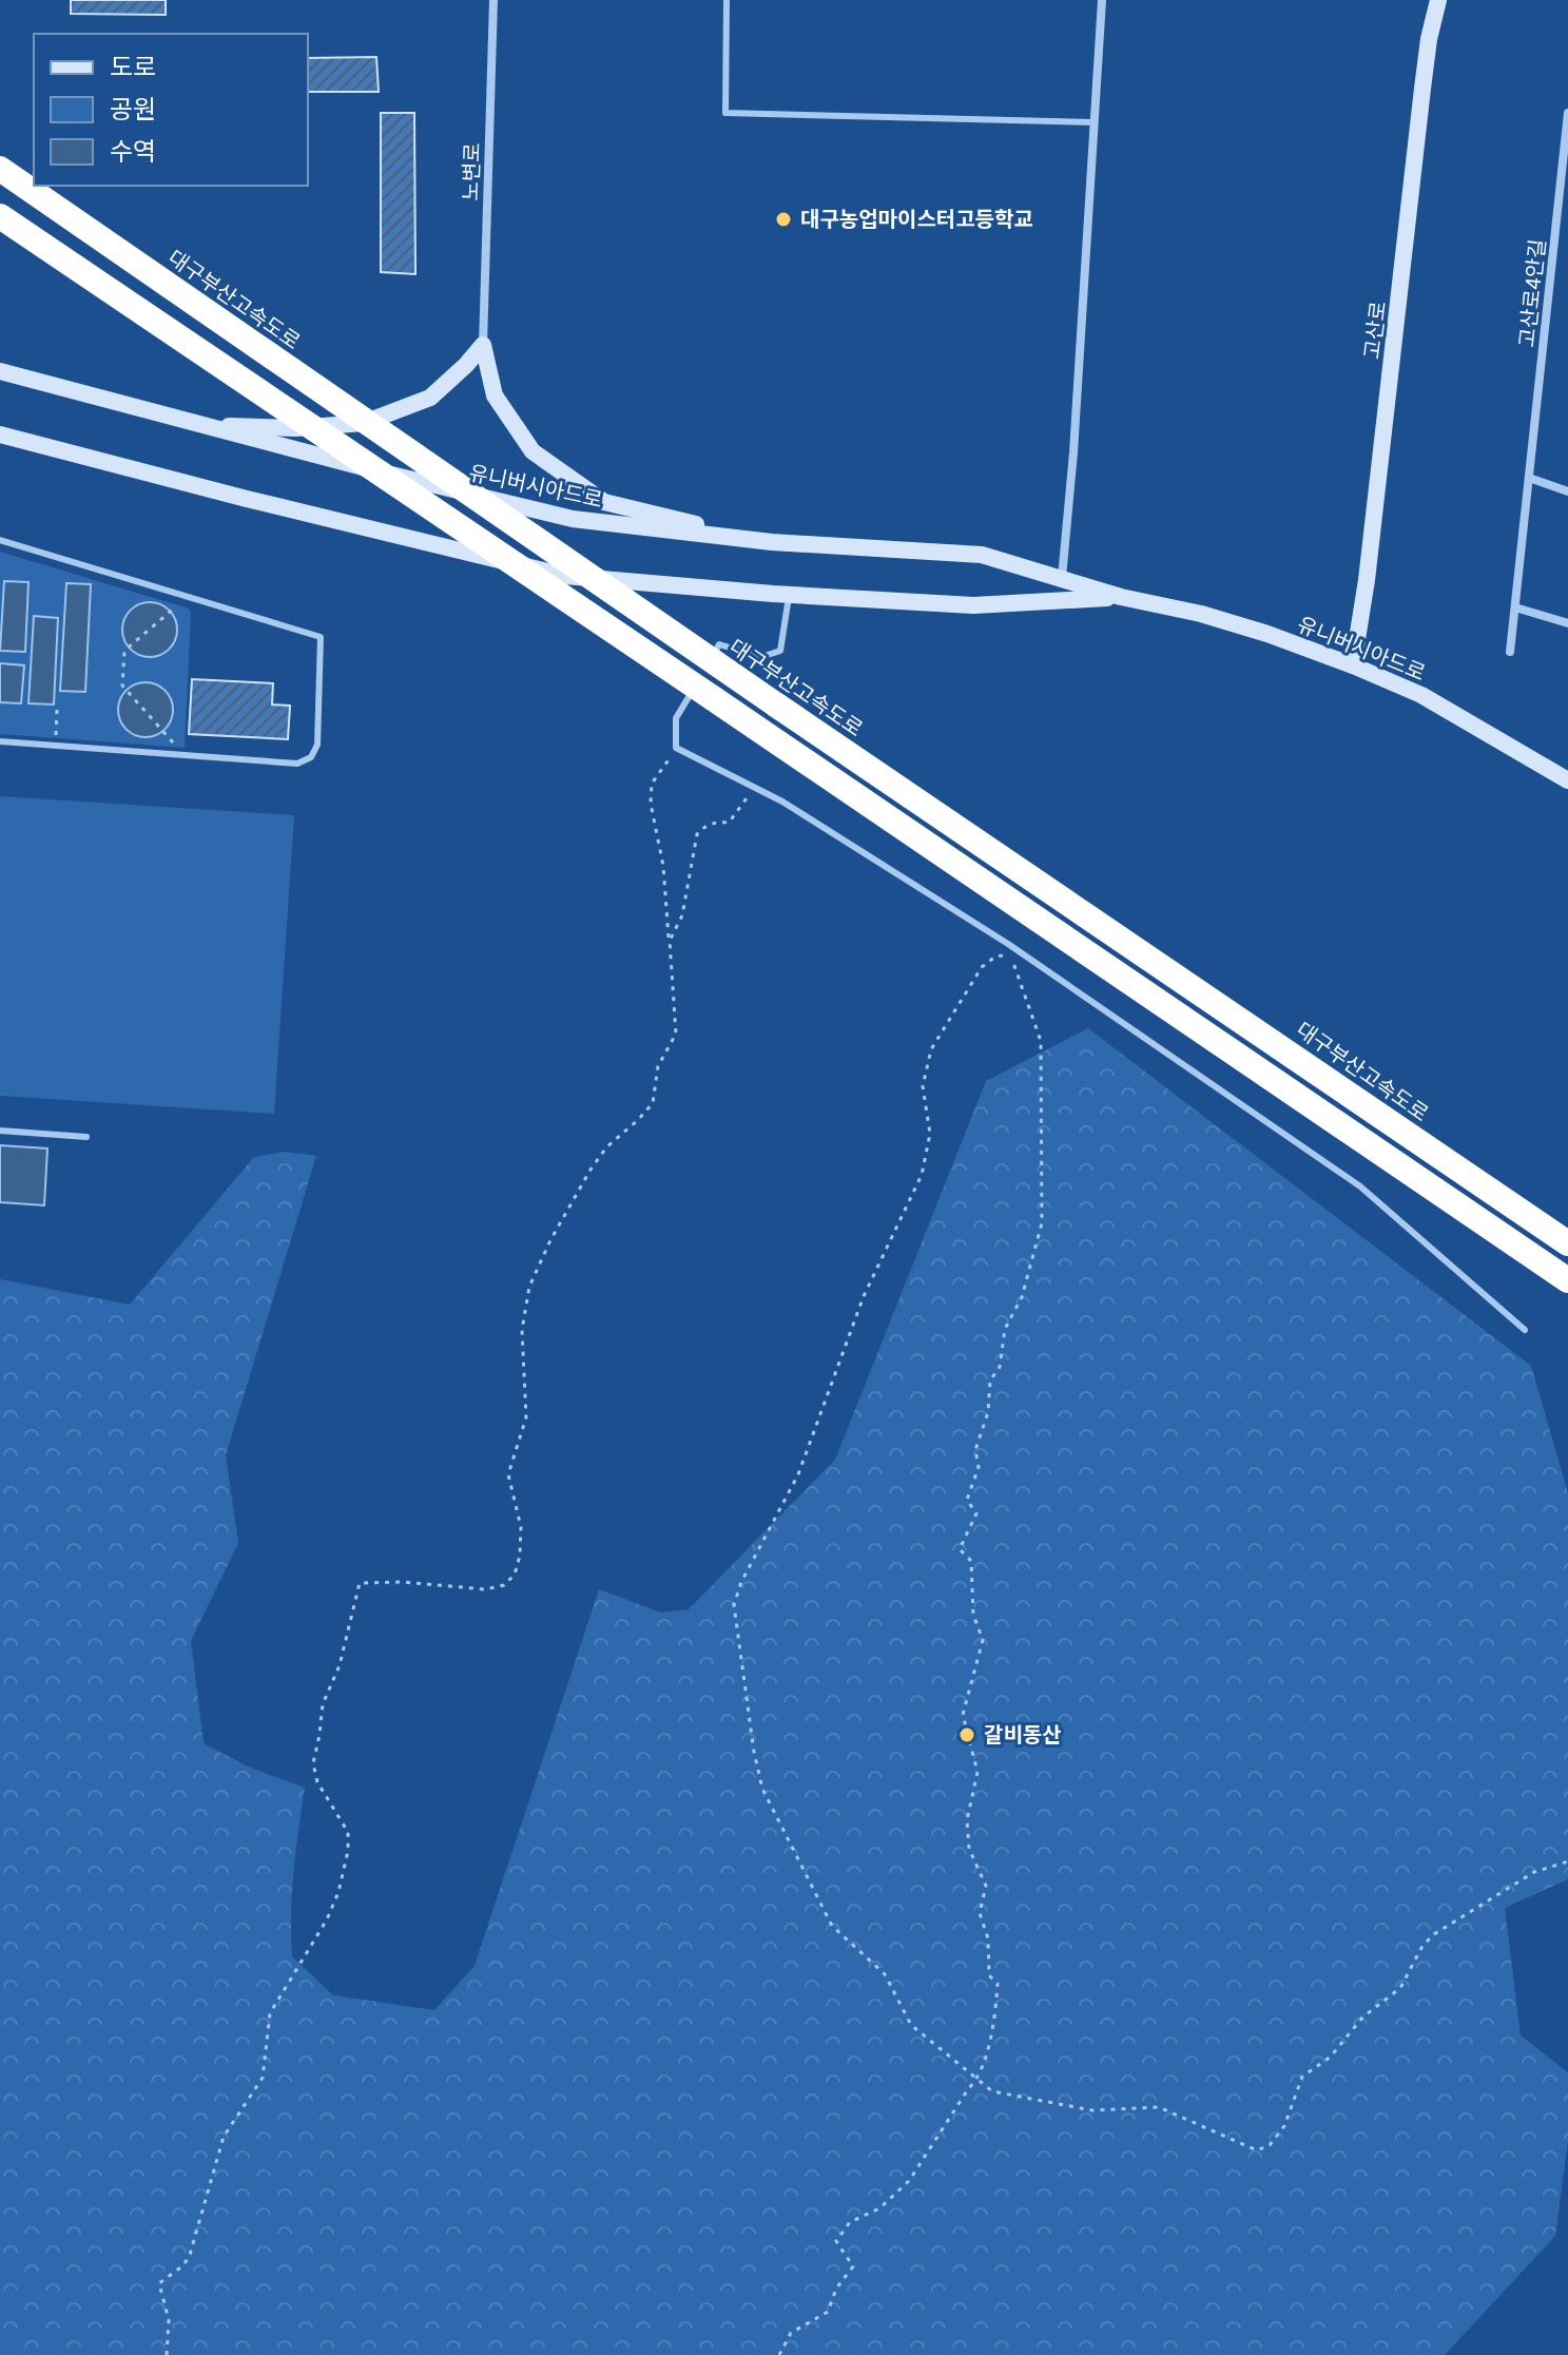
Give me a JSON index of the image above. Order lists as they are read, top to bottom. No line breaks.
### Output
{"streets":{"highway":["대구부산고속도로"],"main road":["고산로","유니버시아드로"],"street":["노변로","고산로4안길"]},"crossings":[["고산로","유니버시아드로"]],"places":["대구농업마이스터고등학교","갈비동산"],"legend":["도로","공원","수역"]}
